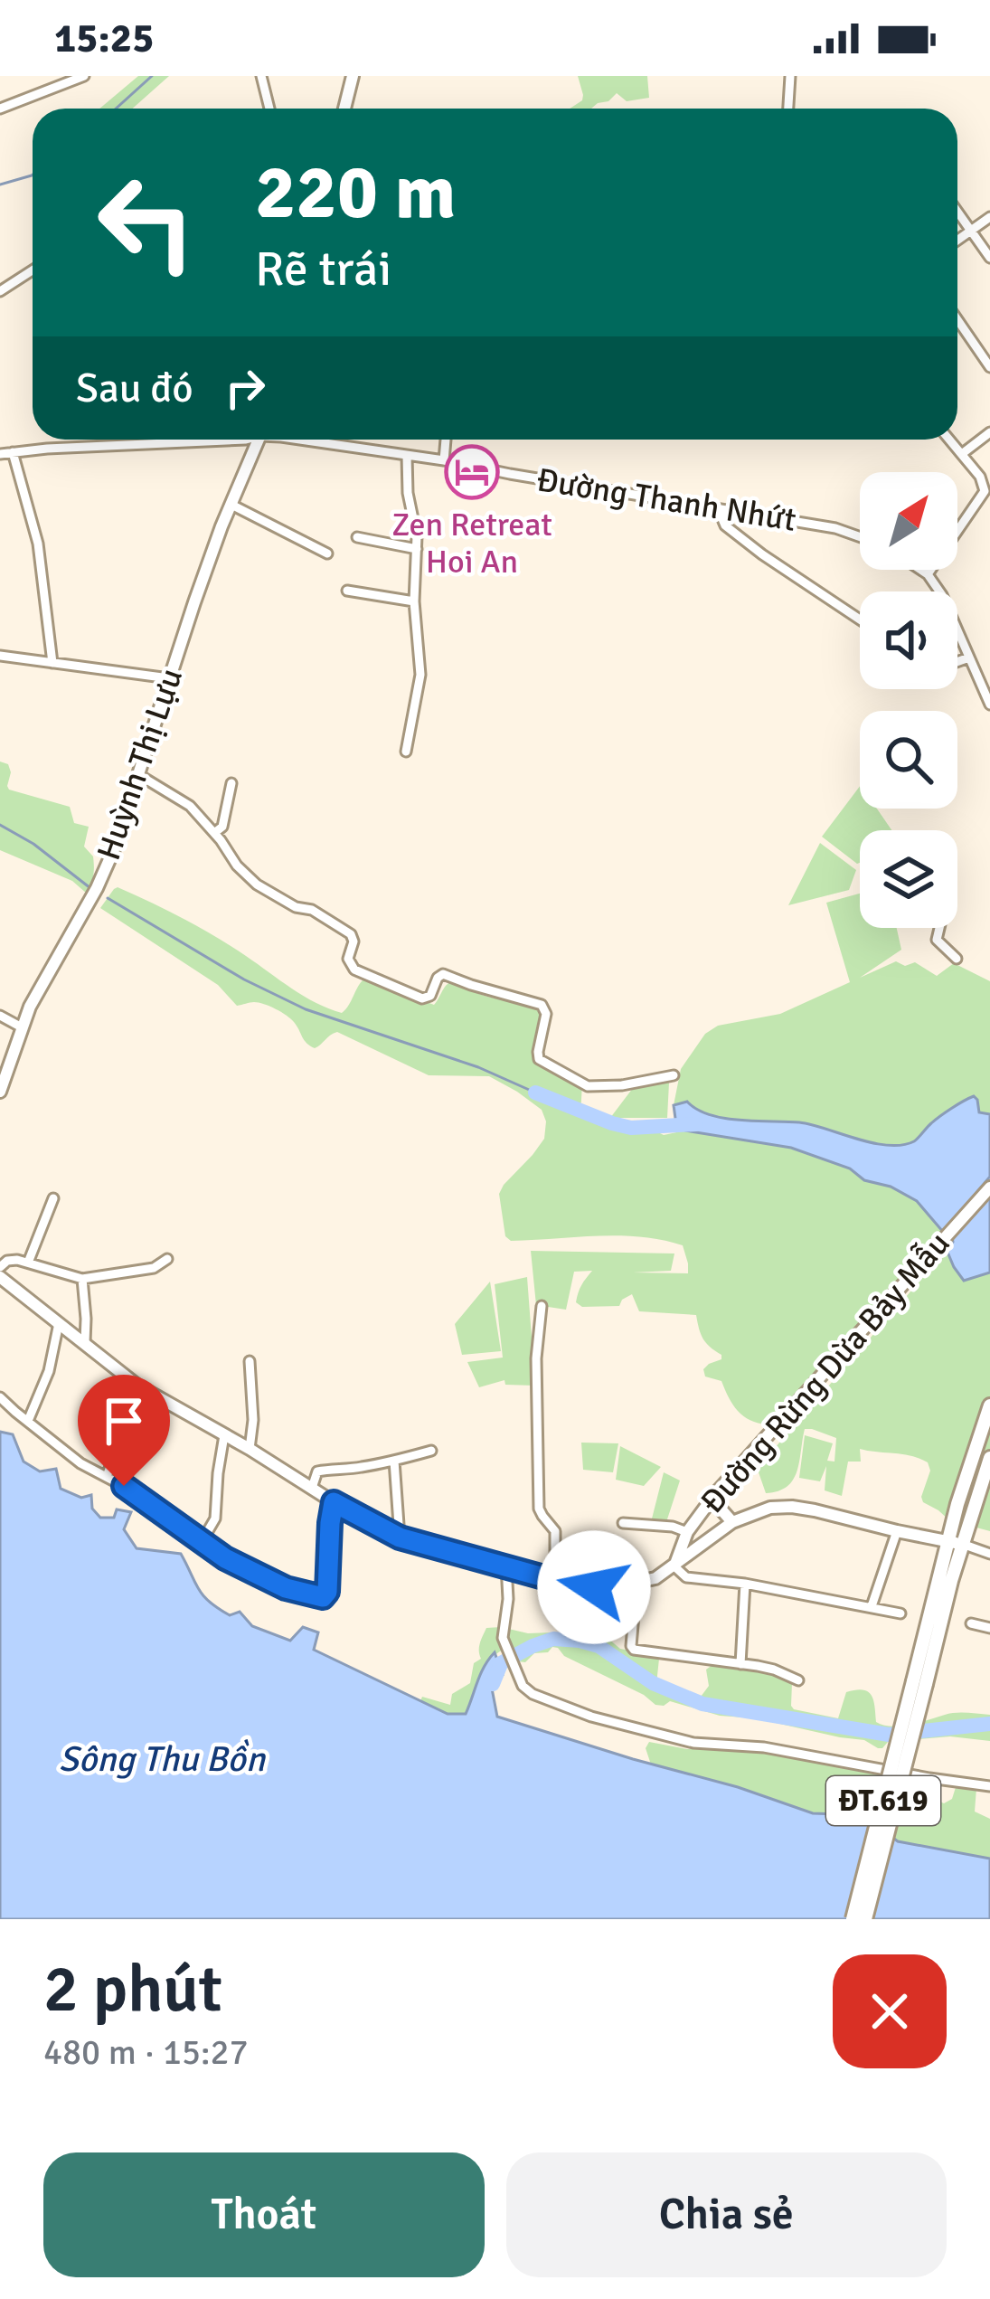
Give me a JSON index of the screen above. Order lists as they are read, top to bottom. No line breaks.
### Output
{"streets":{"main road":["ĐT.619"],"street":["Đường Thanh Nhứt","Huỳnh Thị Lựu","Đường Rừng Dừa Bảy Mẫu"]},"water":["Sông Thu Bồn"],"places":{"hotel":["Zen Retreat Hoi An"]},"north":"top right","page":{"status":"15:25","turn":["220 m","Rẽ trái"],"then":"Sau đó","heading":["2 phút","480 m · 15:27"],"buttons":["Thoát","Chia sẻ"]}}
